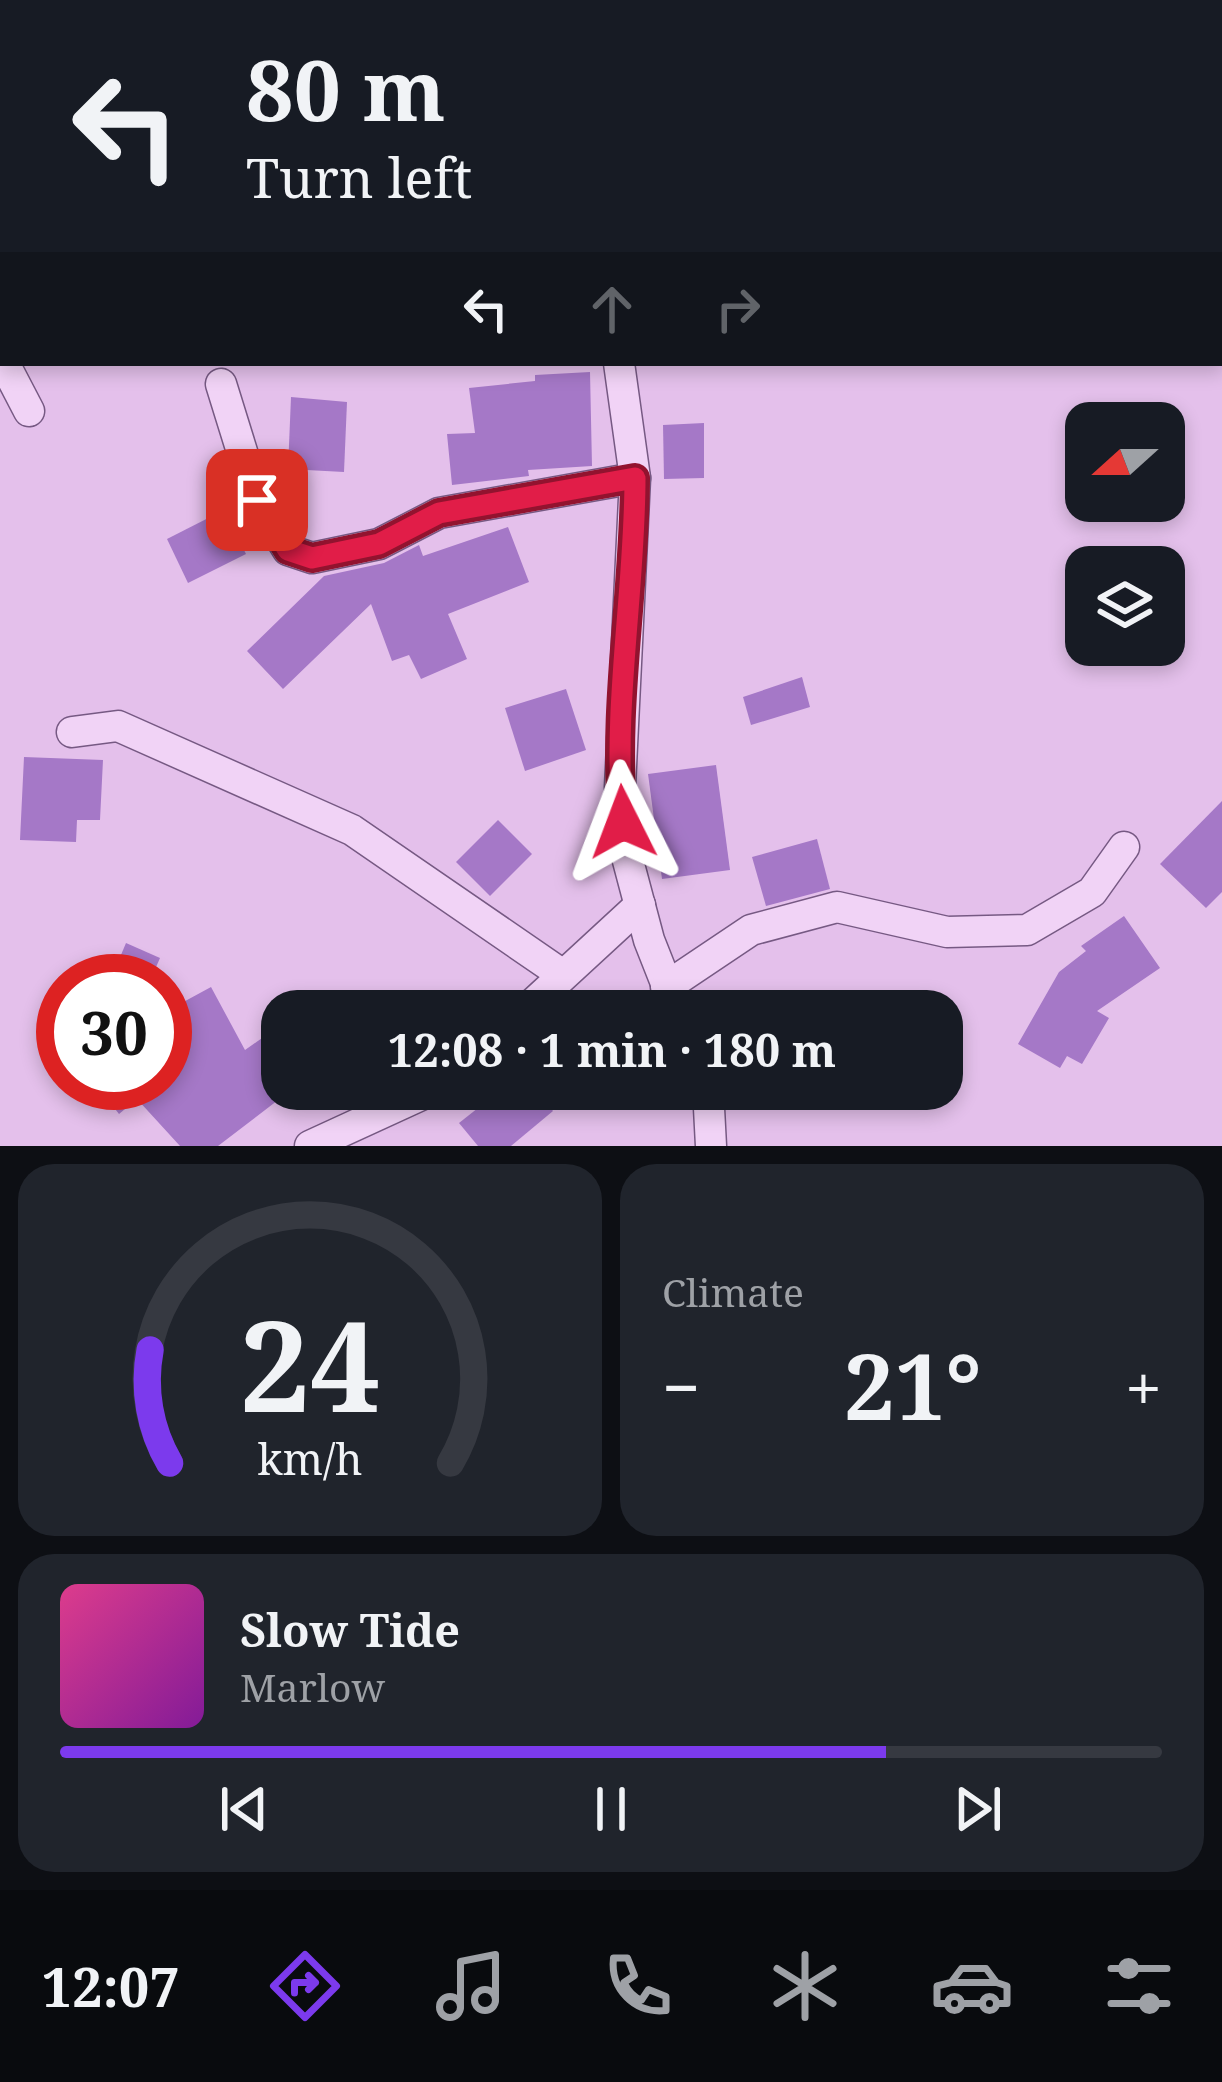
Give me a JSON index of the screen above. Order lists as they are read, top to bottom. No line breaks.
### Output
{"north":"left","page":{"turn":["80 m","Turn left"],"limit":"30","trip":"12:08 · 1 min · 180 m","tile":"Climate","heat":["−","21°","+"],"song":["Slow Tide","Marlow"],"tabs":"12:07","gauge":["24","km/h"]}}
